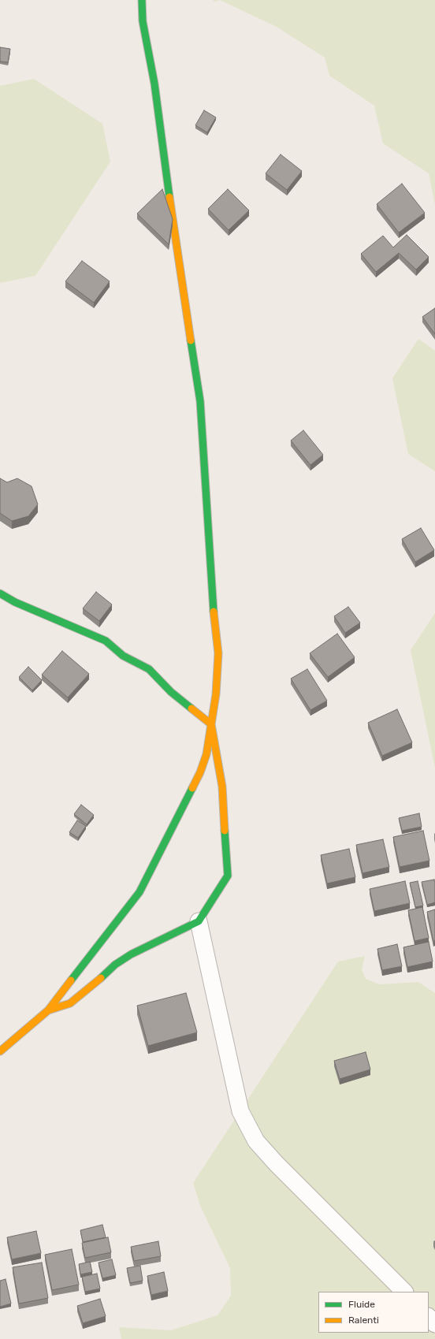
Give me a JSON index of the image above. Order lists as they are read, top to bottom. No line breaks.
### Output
{"legend":["Fluide","Ralenti"]}
